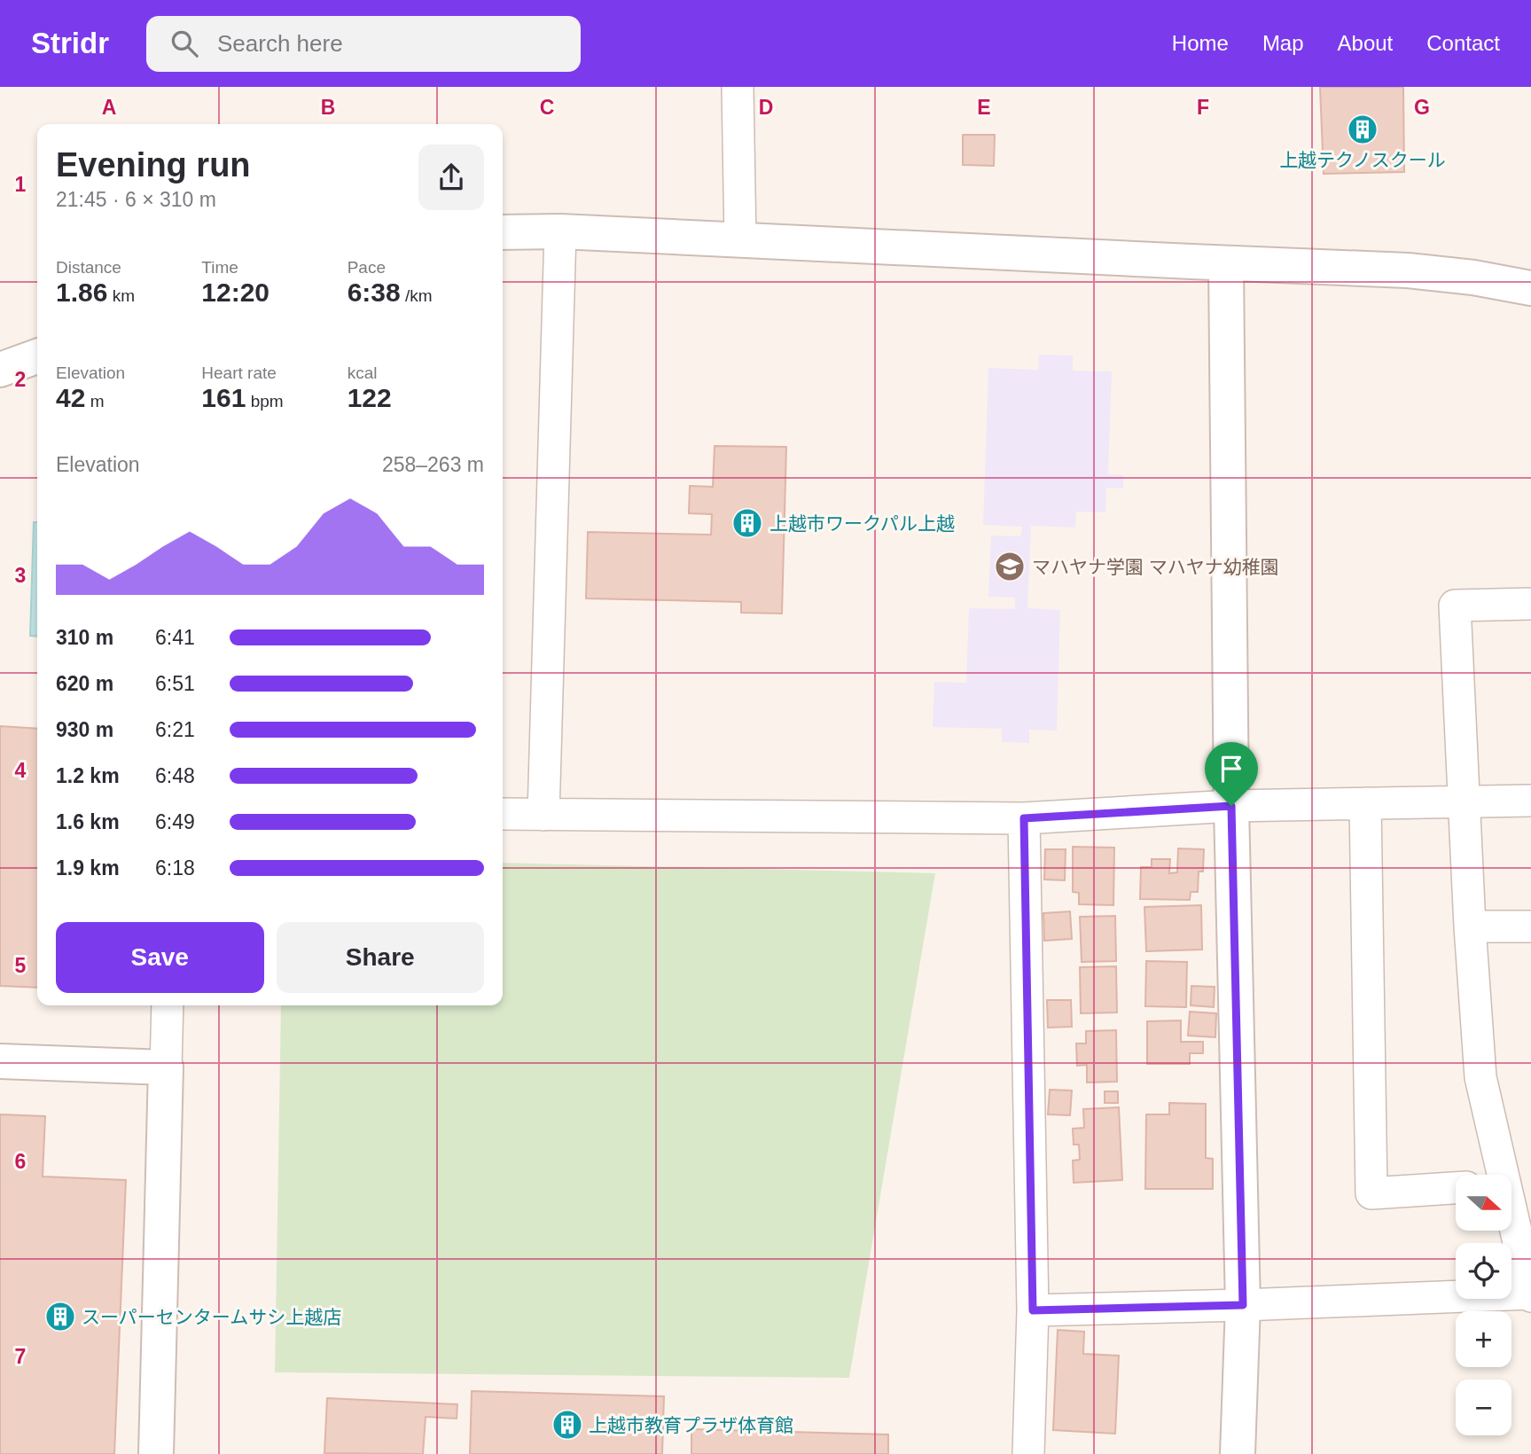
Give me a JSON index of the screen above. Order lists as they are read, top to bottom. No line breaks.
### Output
{"places":{"building":["上越テクノスクール","上越市ワークパル上越","スーパーセンタームサシ上越店","上越市教育プラザ体育館"],"school or university":["マハヤナ学園 マハヤナ幼稚園"]},"north":"right","page":{"header":"Stridr","search":"Search here","nav":["Home","Map","About","Contact"],"heading":["Evening run","21:45 · 6 × 310 m"],"stats":[["Distance","1.86 km"],["Time","12:20"],["Pace","6:38 /km"],["Elevation","42 m"],["Heart rate","161 bpm"],["kcal","122"]],"chart":["Elevation","258–263 m"],"list":[{"name":"310 m","note":"6:41"},{"name":"620 m","note":"6:51"},{"name":"930 m","note":"6:21"},{"name":"1.2 km","note":"6:48"},{"name":"1.6 km","note":"6:49"},{"name":"1.9 km","note":"6:18"}],"buttons":["Save","Share"],"map_buttons":["+","−"]},"grid":{"columns":["A","B","C","D","E","F","G"],"rows":["1","2","3","4","5","6","7"]}}
